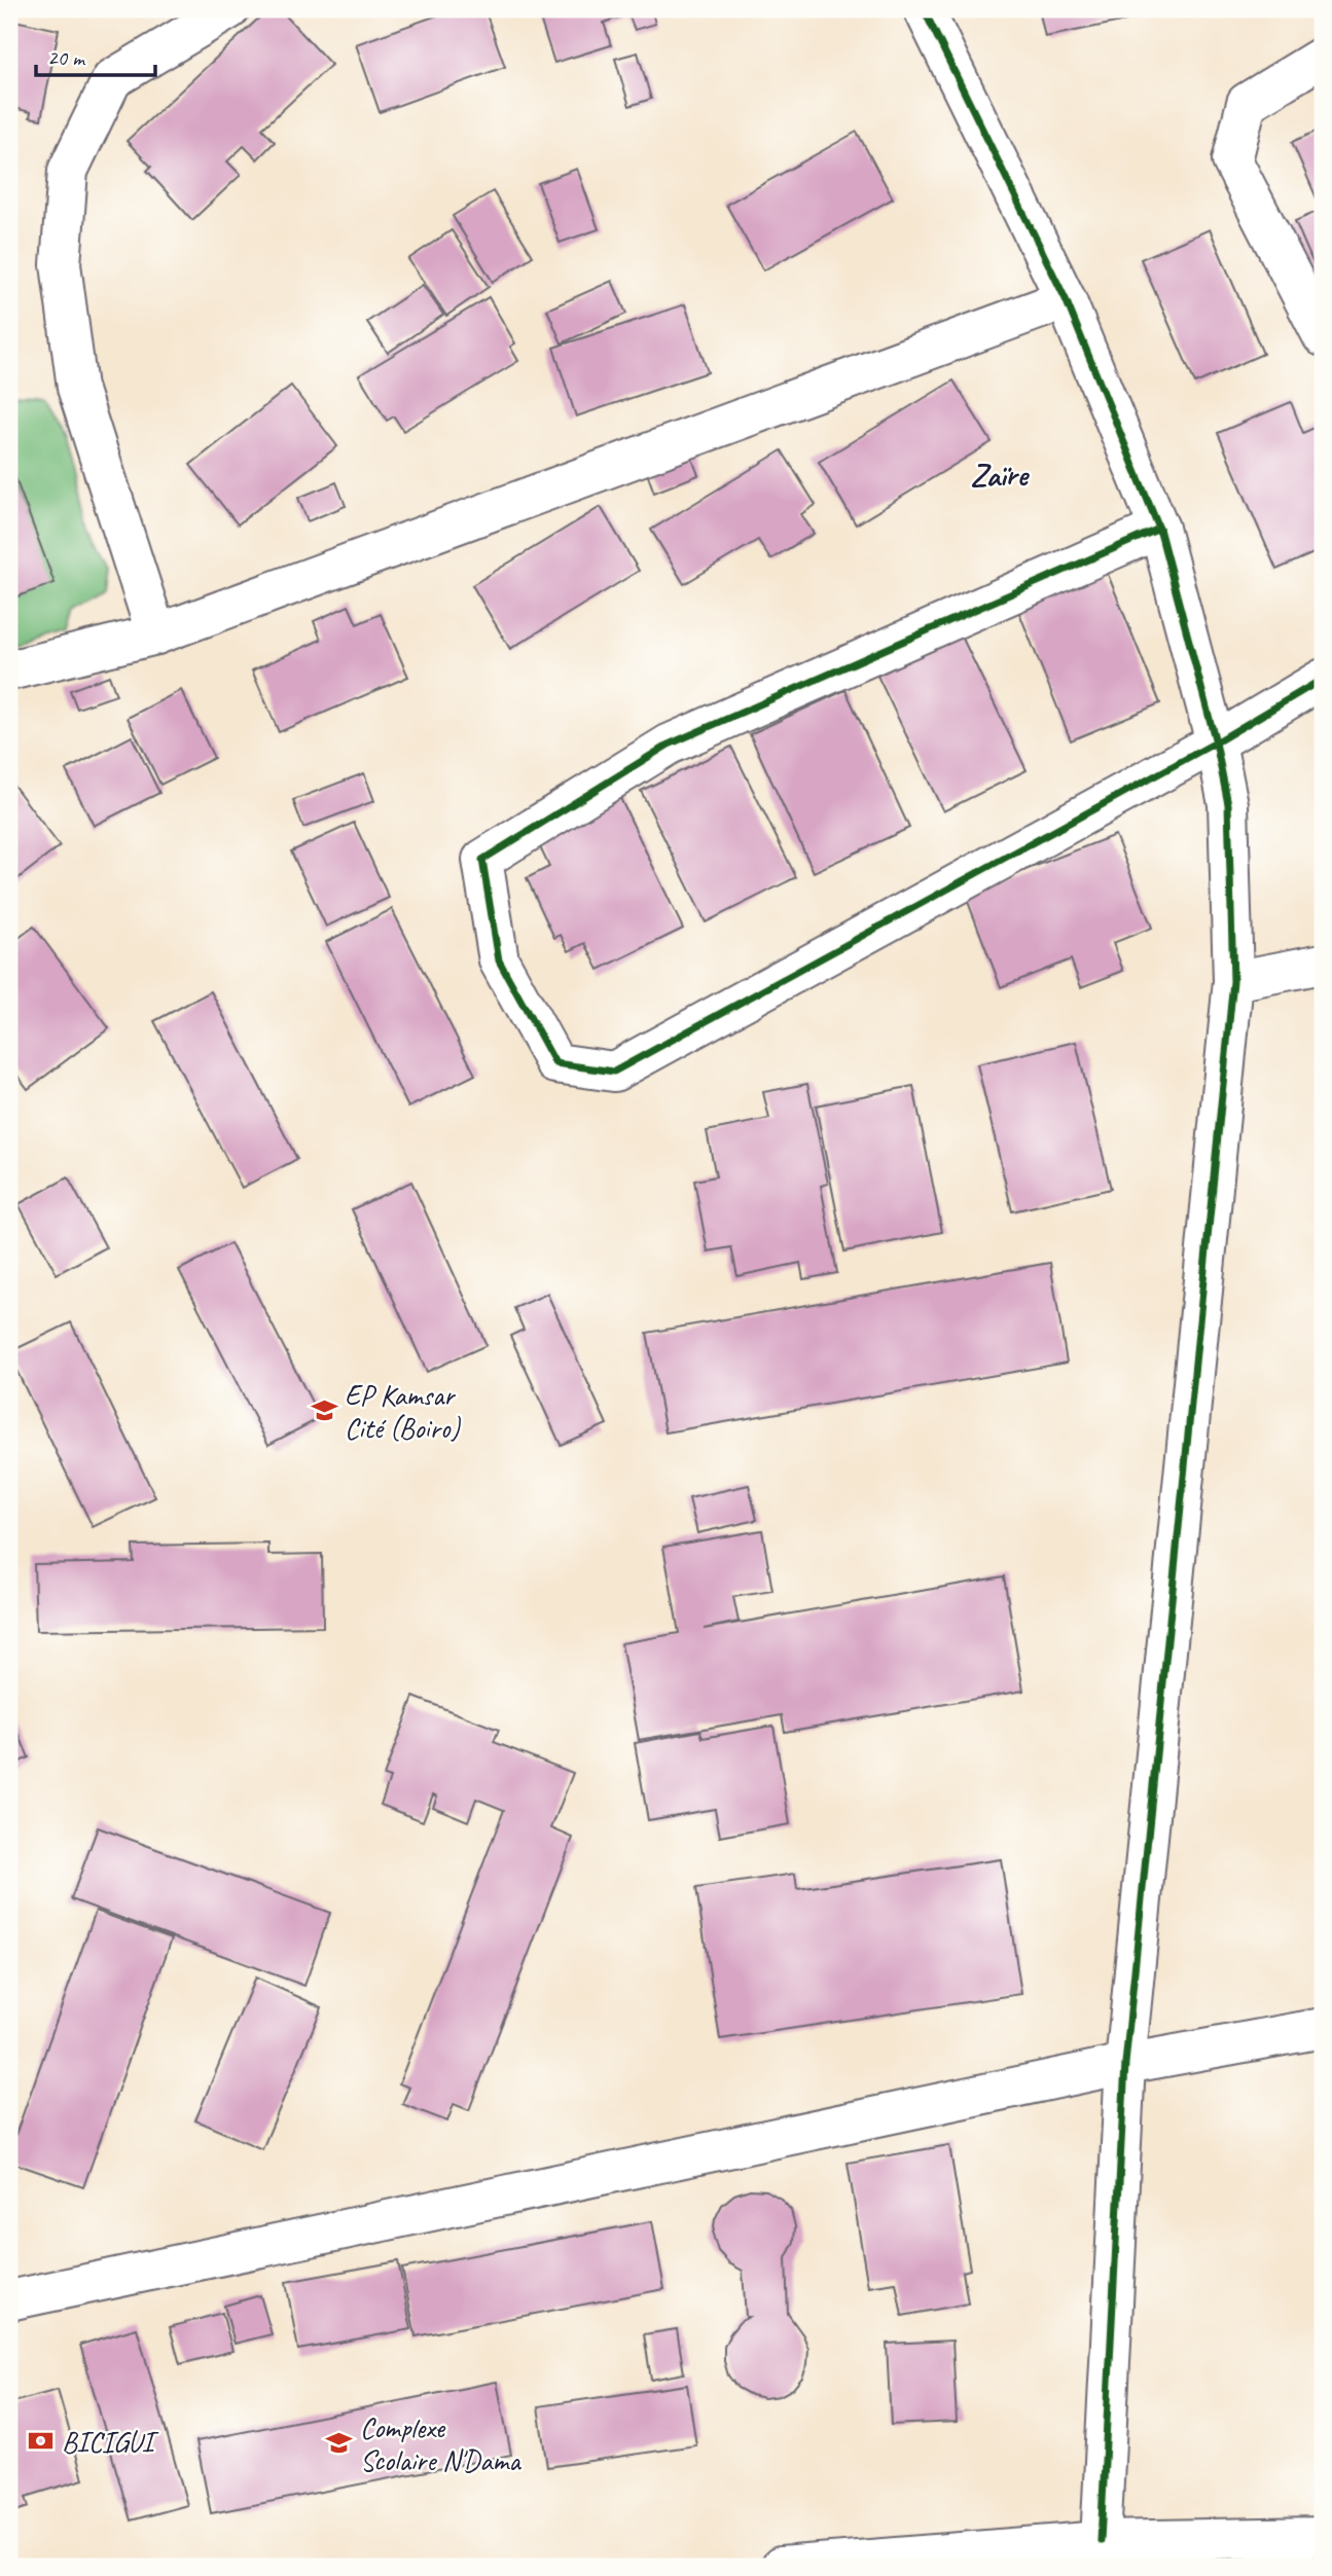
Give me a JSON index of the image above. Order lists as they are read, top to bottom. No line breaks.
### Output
{"districts":["Zaïre"],"places":{"school or university":["EP Kamsar Cité (Boiro)","Complexe Scolaire N'Dama"],"bank":["BICIGUI"]},"scale_bar":"20 m"}
